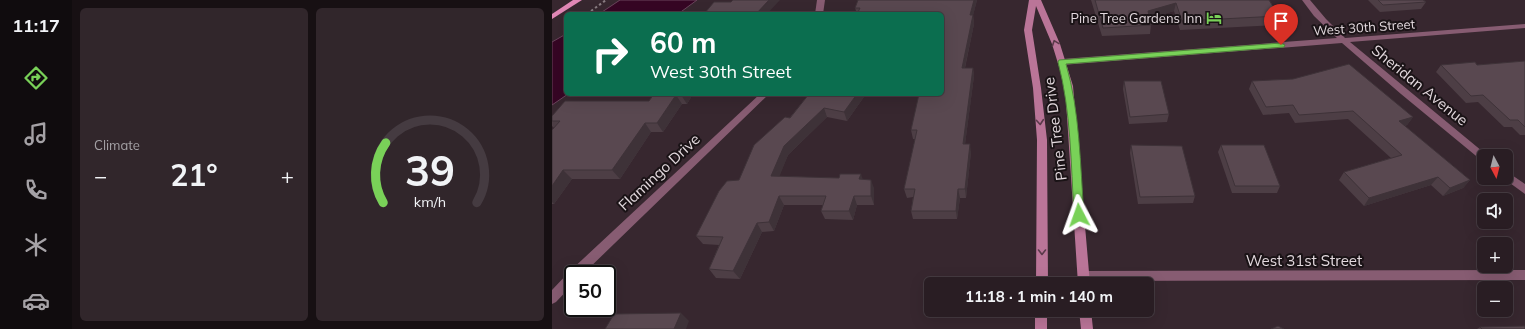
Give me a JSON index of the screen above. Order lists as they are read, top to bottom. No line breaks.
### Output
{"streets":{"main road":["Pine Tree Drive"],"street":["West 30th Street","Sheridan Avenue","Flamingo Drive","West 31st Street"]},"crossings":[["West 30th Street","Sheridan Avenue"],["West 30th Street","Pine Tree Drive"]],"places":{"hotel":["Pine Tree Gardens Inn"]},"north":"bottom","page":{"tabs":"11:17","tile":"Climate","turn":["60 m","West 30th Street"],"map_buttons":["+","−"],"heat":["−","21°","+"],"limit":"50","trip":"11:18 · 1 min · 140 m","gauge":["39","km/h"]}}
